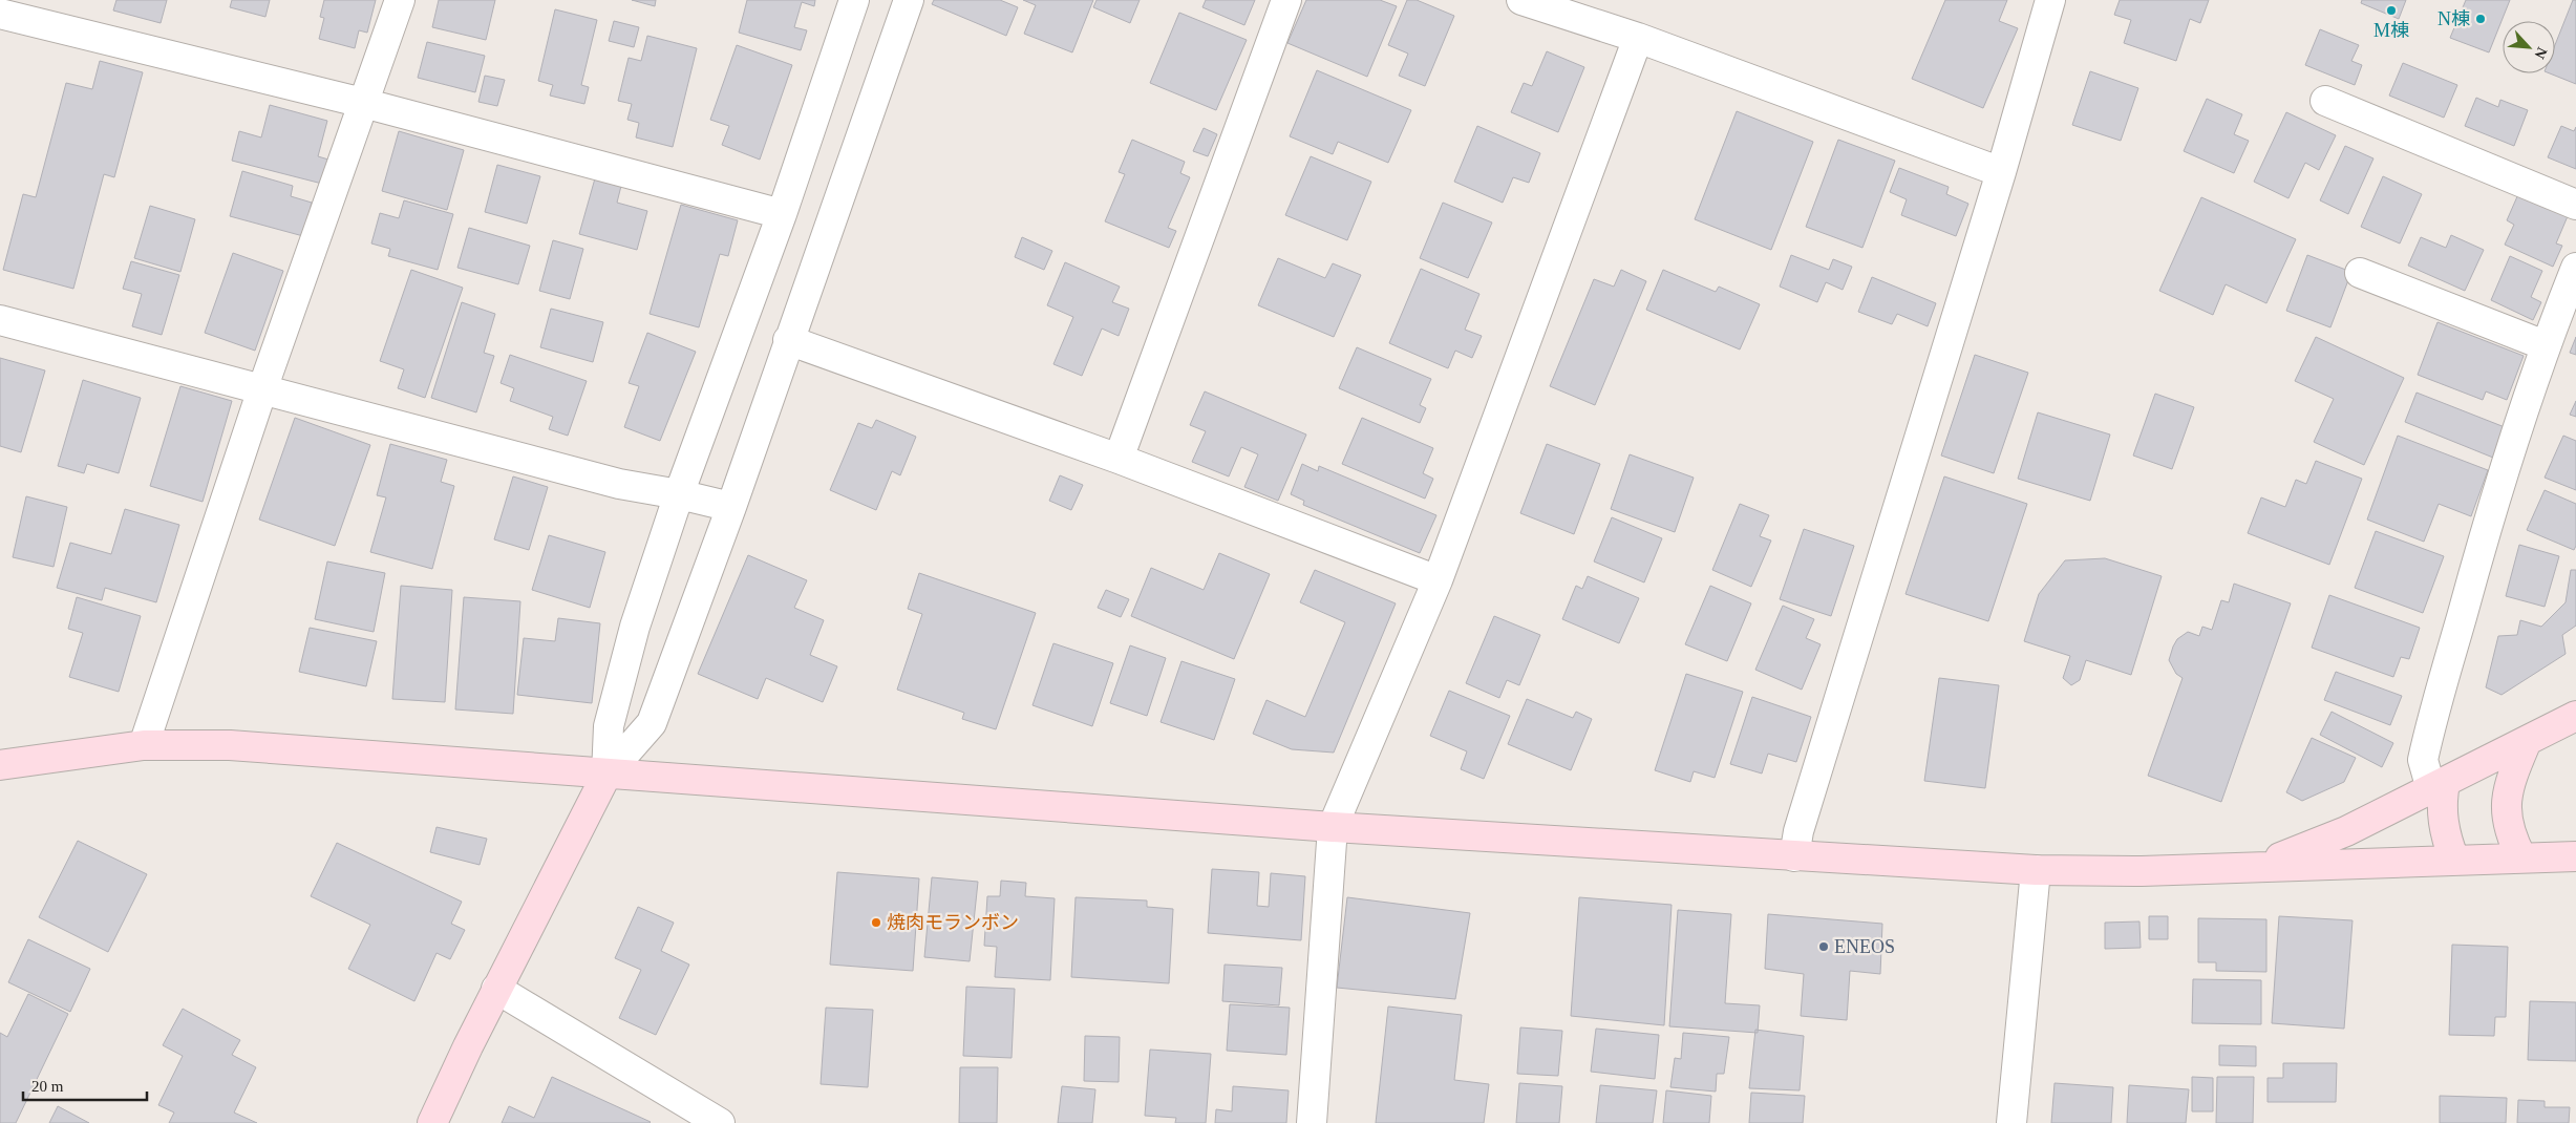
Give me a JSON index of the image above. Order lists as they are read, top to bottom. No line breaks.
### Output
{"places":["M棟","N棟","焼肉モランボン","ENEOS"],"scale_bar":"20 m","north":"bottom right"}
